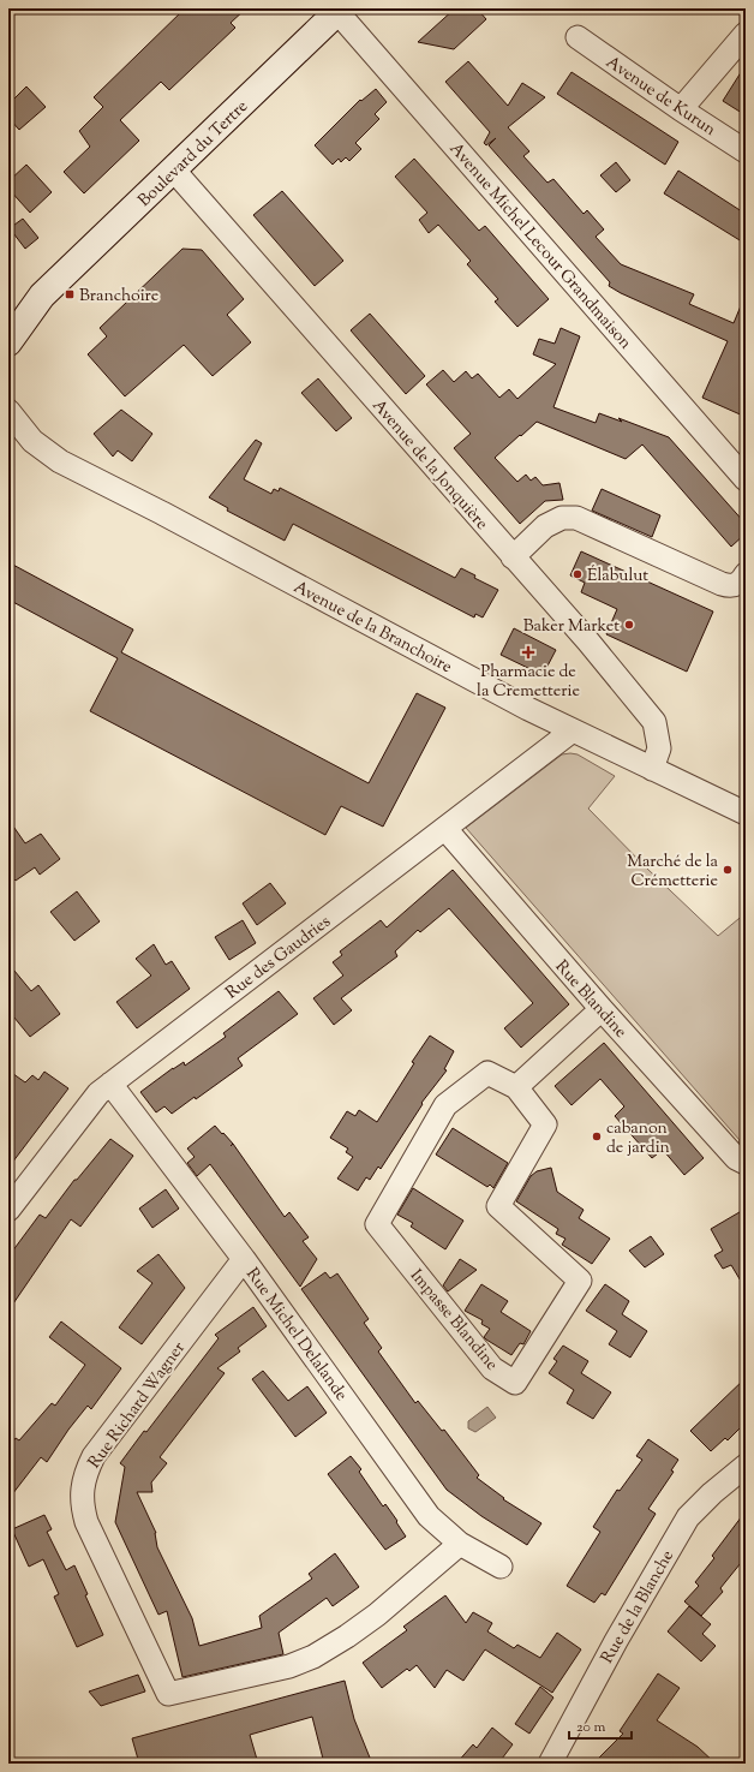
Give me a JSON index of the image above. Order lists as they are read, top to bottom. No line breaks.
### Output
{"streets":{"main road":["Boulevard du Tertre"],"street":["Avenue de Kurun","Avenue Michel Lecour Grandmaison","Avenue de la Jonquière","Avenue de la Branchoire","Rue des Gaudries","Rue Blandine","Impasse Blandine","Rue Michel Delalande","Rue Richard Wagner","Rue de la Blanche"]},"crossings":[["Boulevard du Tertre","Avenue Michel Lecour Grandmaison"],["Boulevard du Tertre","Avenue de la Jonquière"],["Avenue de la Jonquière","Avenue de la Branchoire"],["Avenue de la Branchoire","Rue des Gaudries"],["Rue des Gaudries","Rue Blandine"],["Rue des Gaudries","Rue Michel Delalande"],["Rue Michel Delalande","Rue Richard Wagner"]],"places":{"transit":["Branchoire"],"other":["Élabulut","Baker Market","Marché de la Crémetterie","cabanon de jardin"],"health":["Pharmacie de la Cremetterie"]},"scale_bar":"20 m"}
